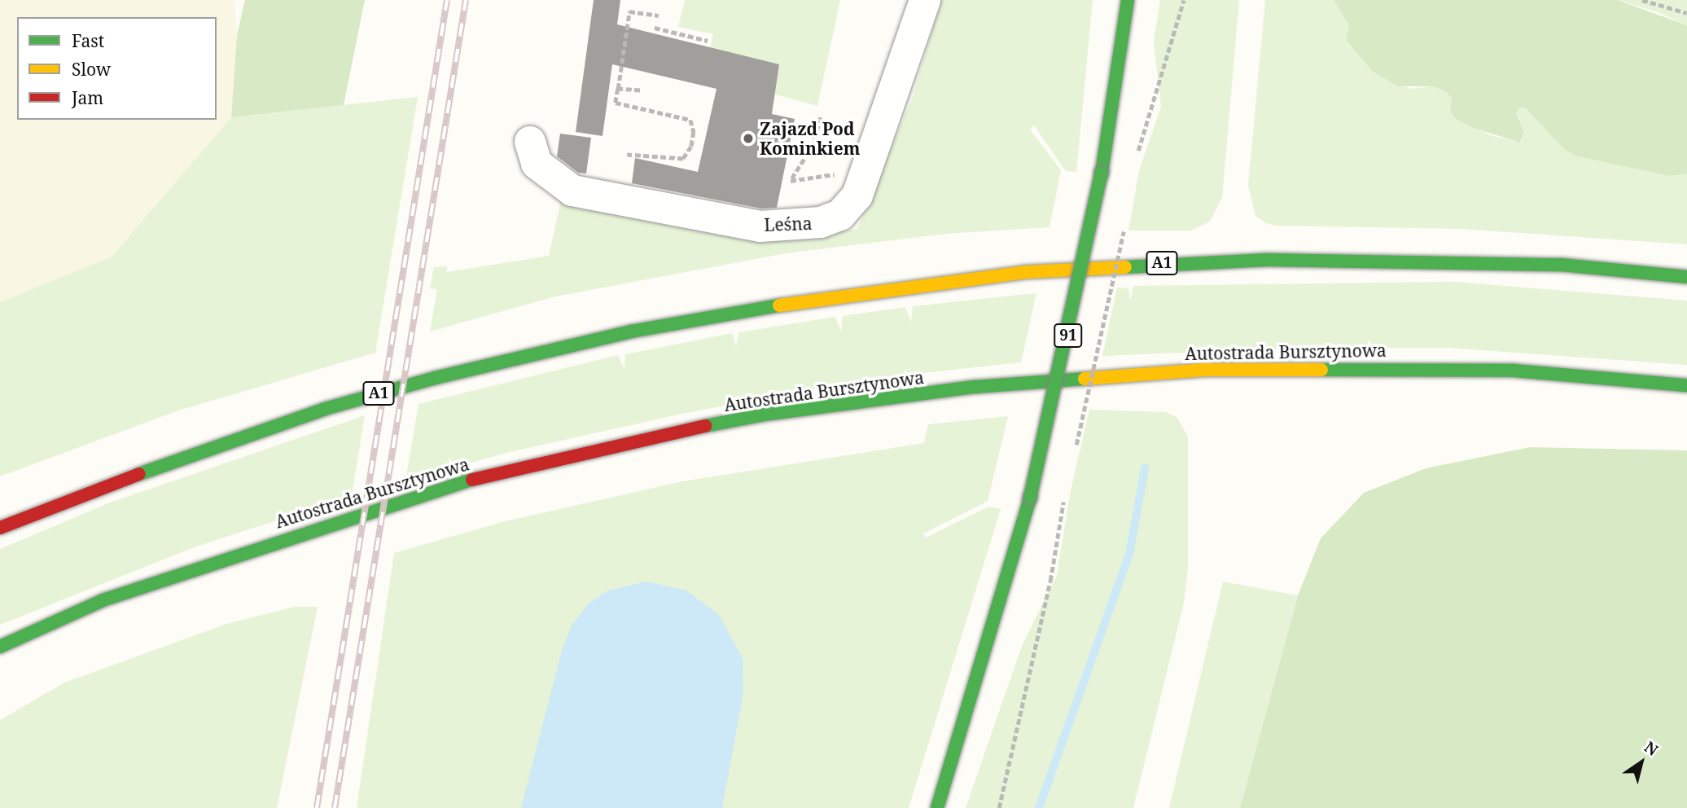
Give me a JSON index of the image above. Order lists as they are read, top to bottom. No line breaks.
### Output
{"streets":{"main road":["A1","91","Autostrada Bursztynowa"],"street":["Leśna"]},"places":["Zajazd Pod Kominkiem"],"legend":["Fast","Slow","Jam"],"north":"top right"}
